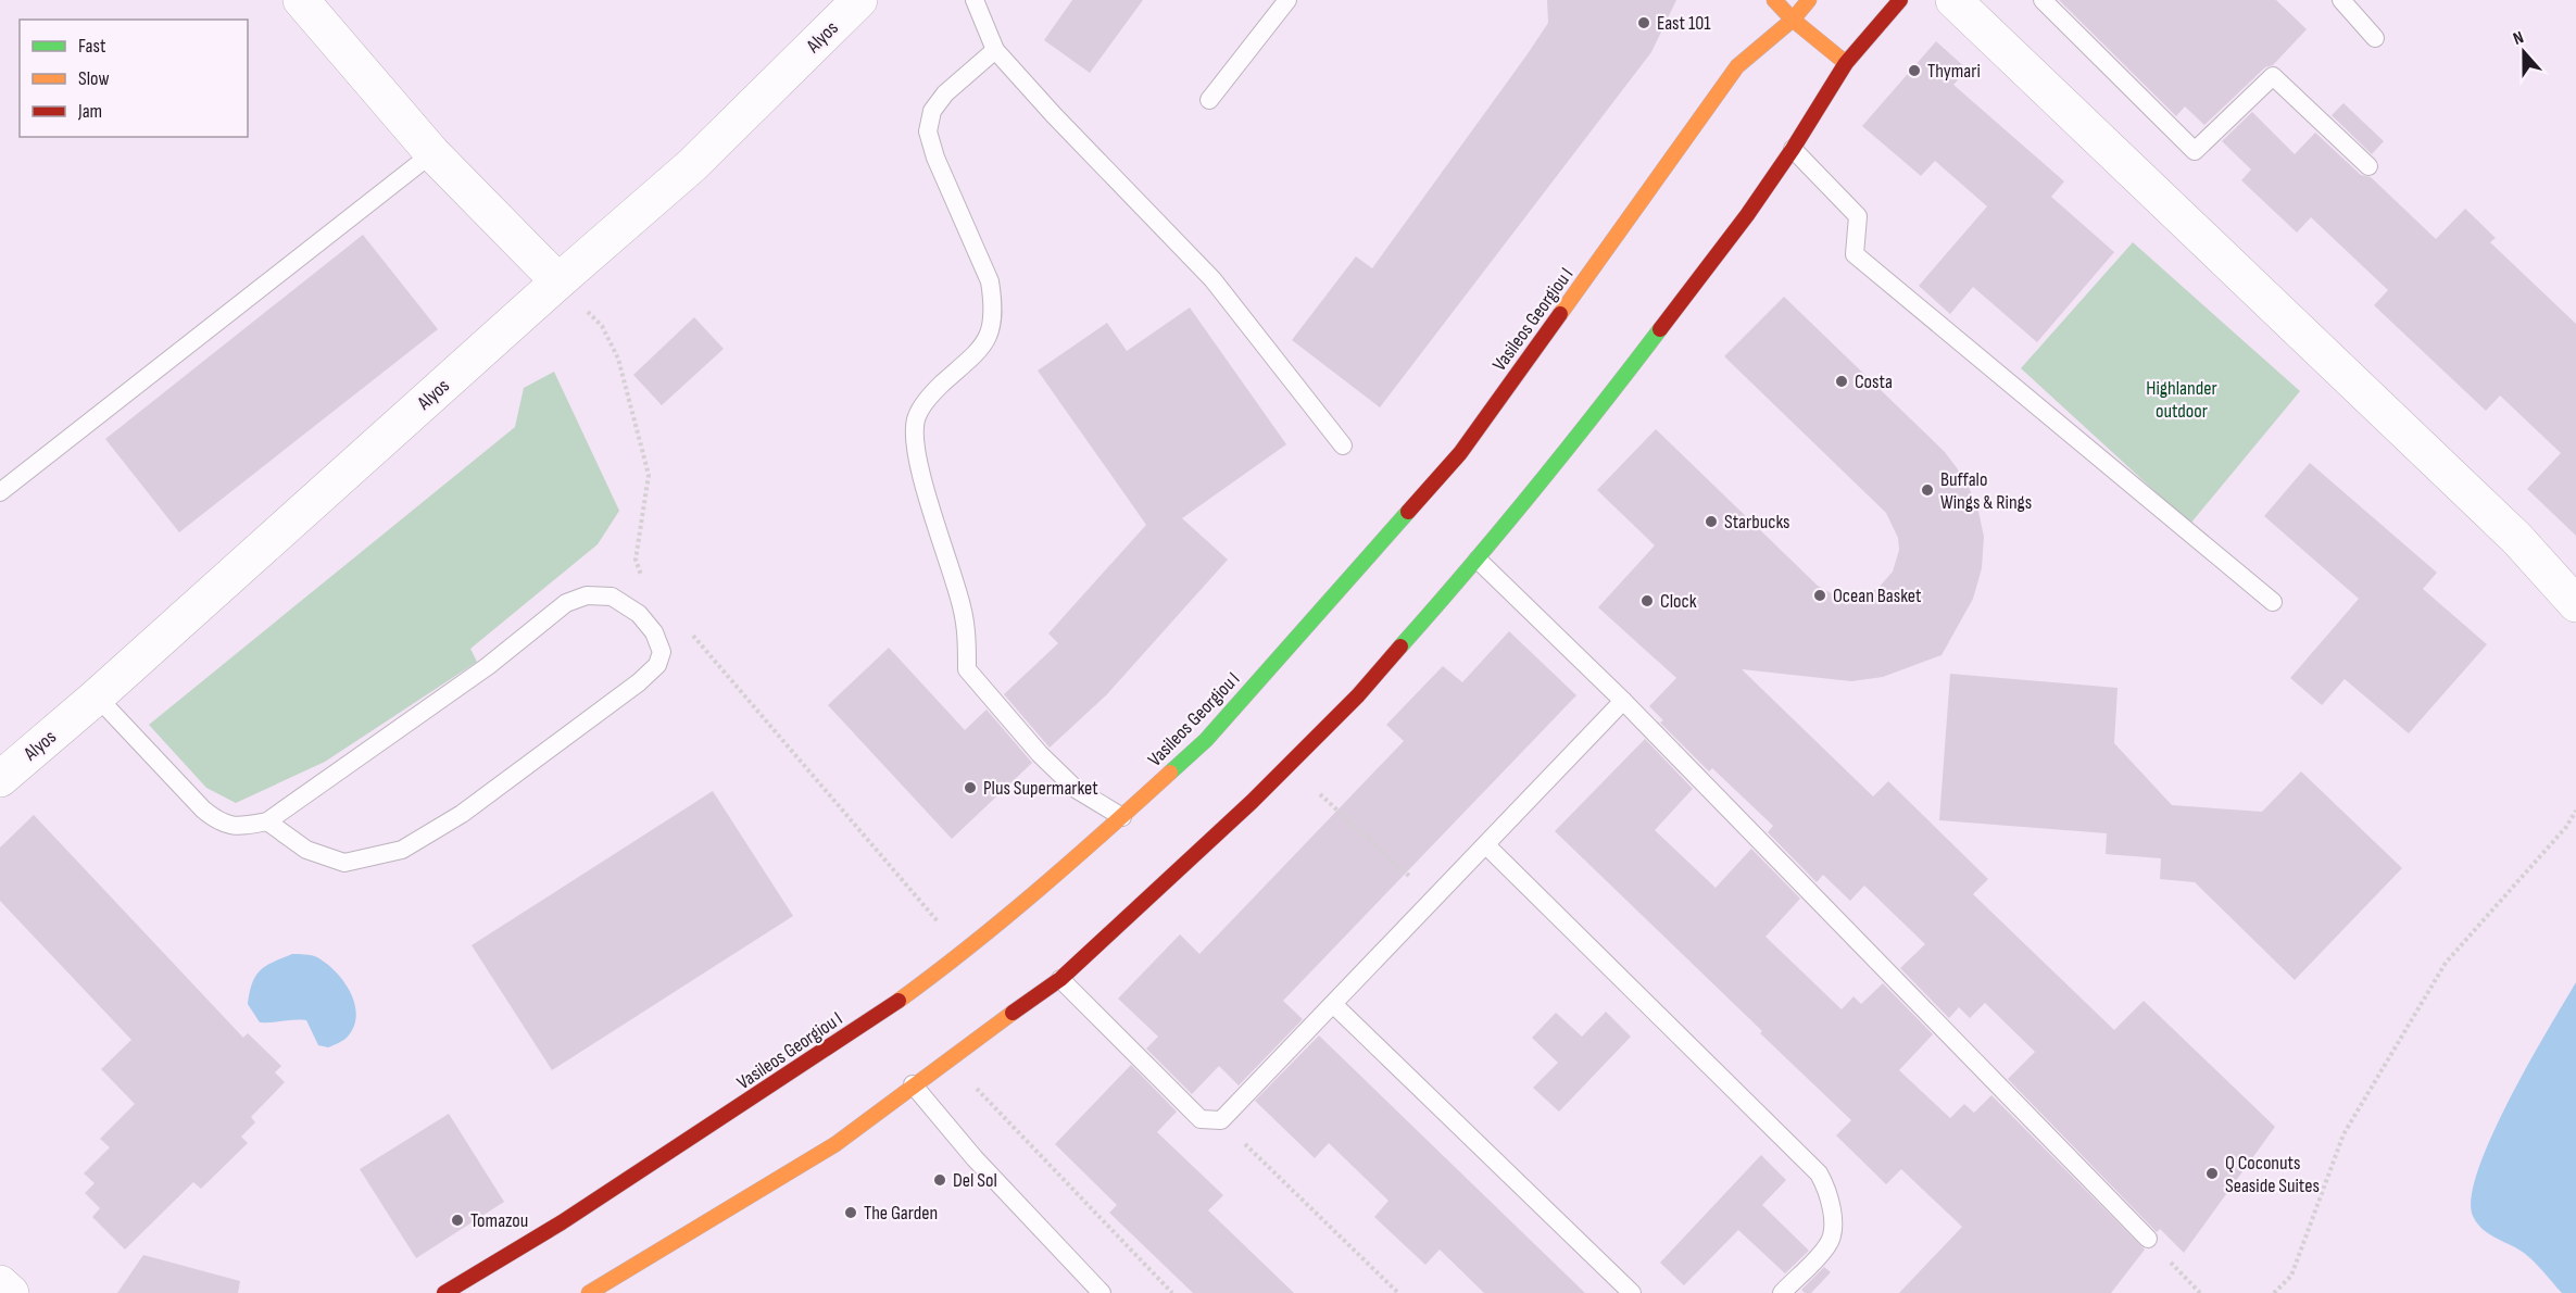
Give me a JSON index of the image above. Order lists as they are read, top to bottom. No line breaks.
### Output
{"streets":{"main road":["Vasileos Georgiou I"],"street":["Alyos"]},"parks":["Highlander outdoor"],"places":["East 101","Thymari","Costa","Buffalo Wings & Rings","Starbucks","Ocean Basket","Clock","Plus Supermarket","Q Coconuts Seaside Suites","Del Sol","The Garden","Tomazou"],"legend":["Fast","Slow","Jam"],"north":"top"}
